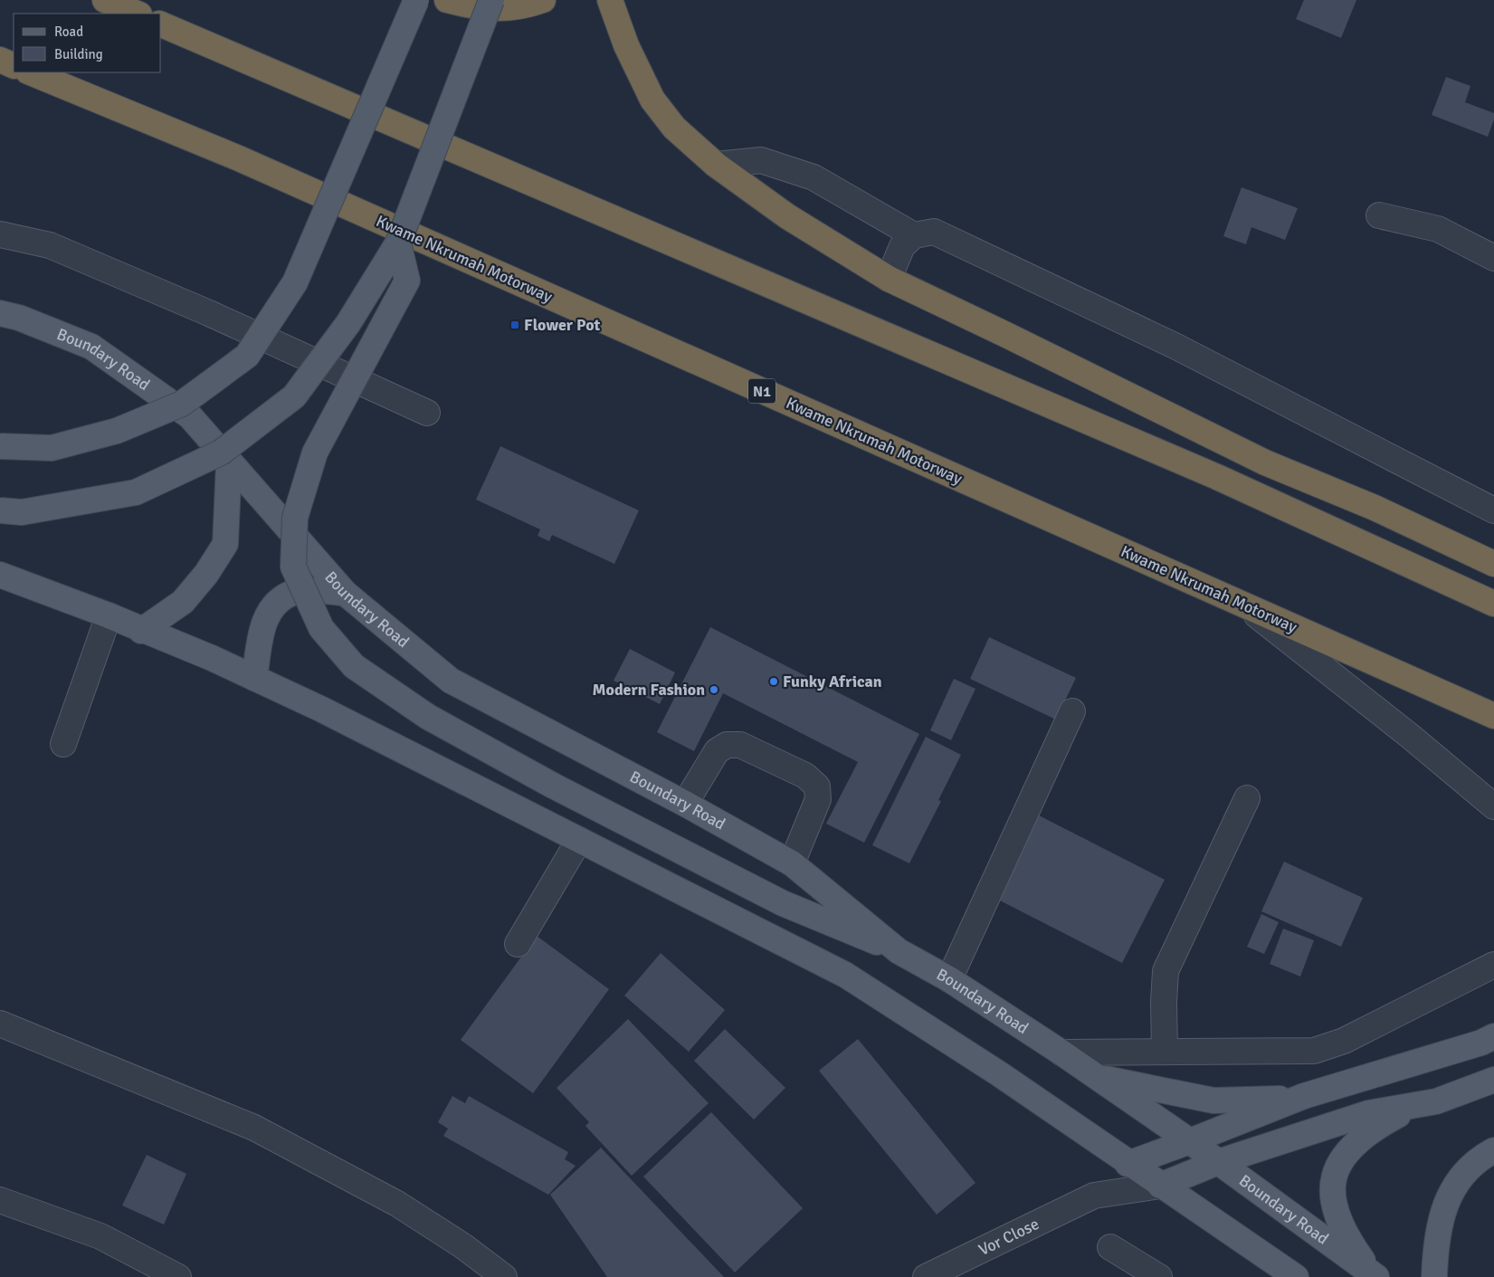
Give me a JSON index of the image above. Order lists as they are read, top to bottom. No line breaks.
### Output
{"streets":{"highway":["Kwame Nkrumah Motorway","N1"],"main road":["Boundary Road"],"street":["Vor Close"]},"places":{"transit":["Flower Pot"],"other":["Funky African","Modern Fashion"]},"legend":["Road","Building"]}
